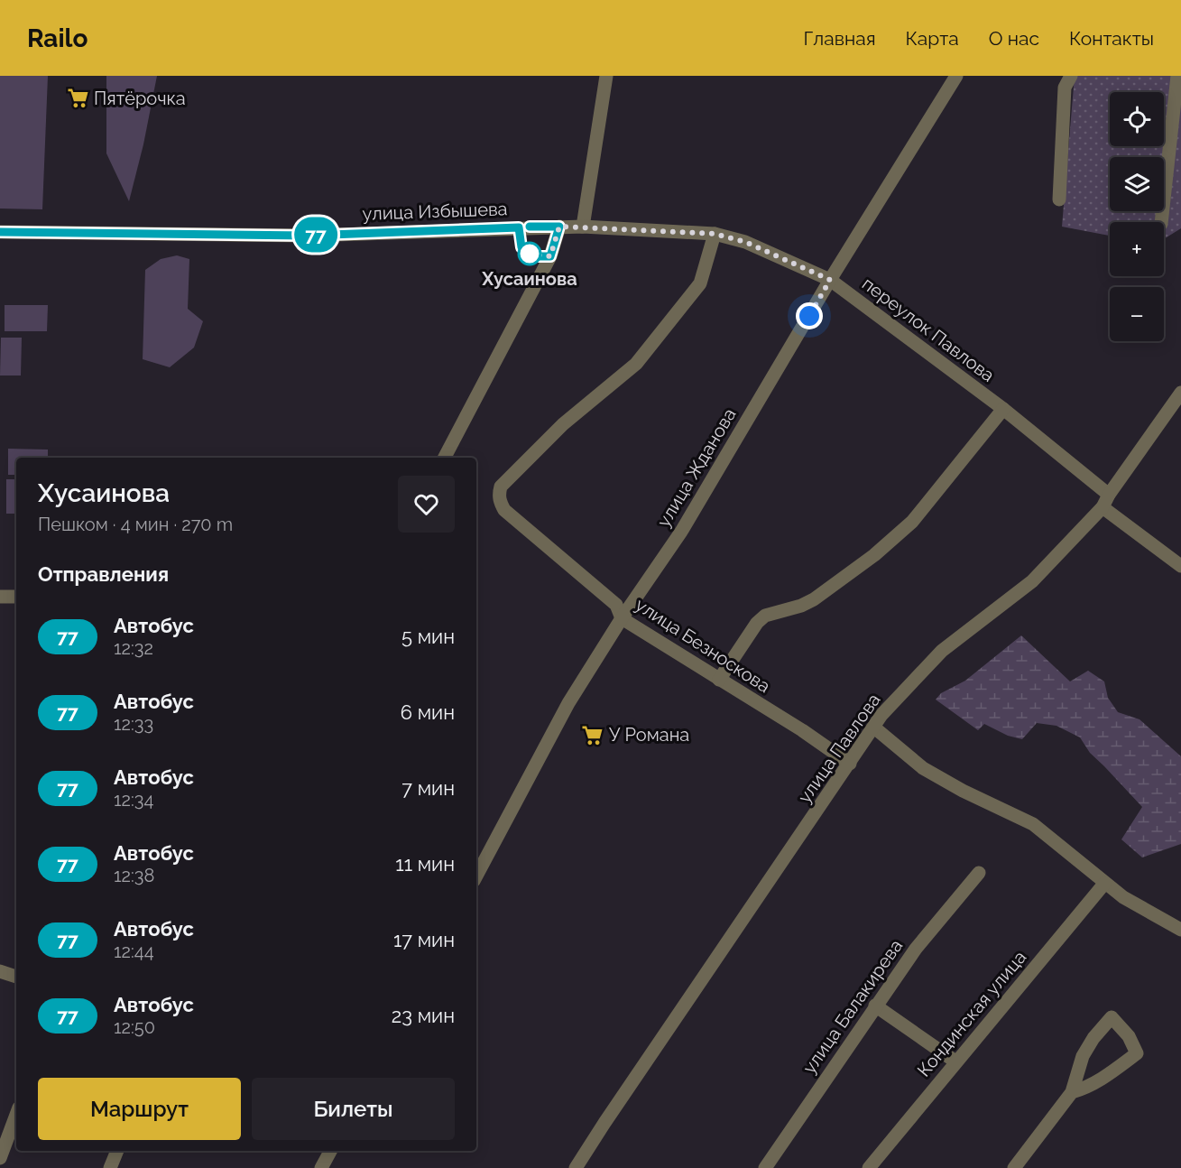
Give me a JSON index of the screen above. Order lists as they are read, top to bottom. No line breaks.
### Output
{"streets":{"street":["улица Избышева","переулок Павлова","улица Жданова","улица Безноскова","улица Павлова","улица Балакирева","Кондинская улица"]},"crossings":[["улица Избышева","переулок Павлова"],["улица Избышева","улица Жданова"],["улица Избышева","улица Безноскова"],["переулок Павлова","улица Жданова"],["переулок Павлова","улица Павлова"],["улица Жданова","улица Безноскова"],["улица Безноскова","улица Павлова"]],"places":{"supermarket":["Пятёрочка","У Романа"],"other":["Хусаинова"]},"lines":["bus line 77"],"page":{"header":"Railo","nav":["Главная","Карта","О нас","Контакты"],"on_map":"77","map_buttons":["+","−"],"heading":[["Хусаинова","Пешком · 4 мин · 270 m"],"Отправления"],"list":[{"mark":"77","name":"Автобус","note":"12:32","value":"5 мин"},{"mark":"77","name":"Автобус","note":"12:33","value":"6 мин"},{"mark":"77","name":"Автобус","note":"12:34","value":"7 мин"},{"mark":"77","name":"Автобус","note":"12:38","value":"11 мин"},{"mark":"77","name":"Автобус","note":"12:44","value":"17 мин"},{"mark":"77","name":"Автобус","note":"12:50","value":"23 мин"}],"buttons":["Маршрут","Билеты"]}}
